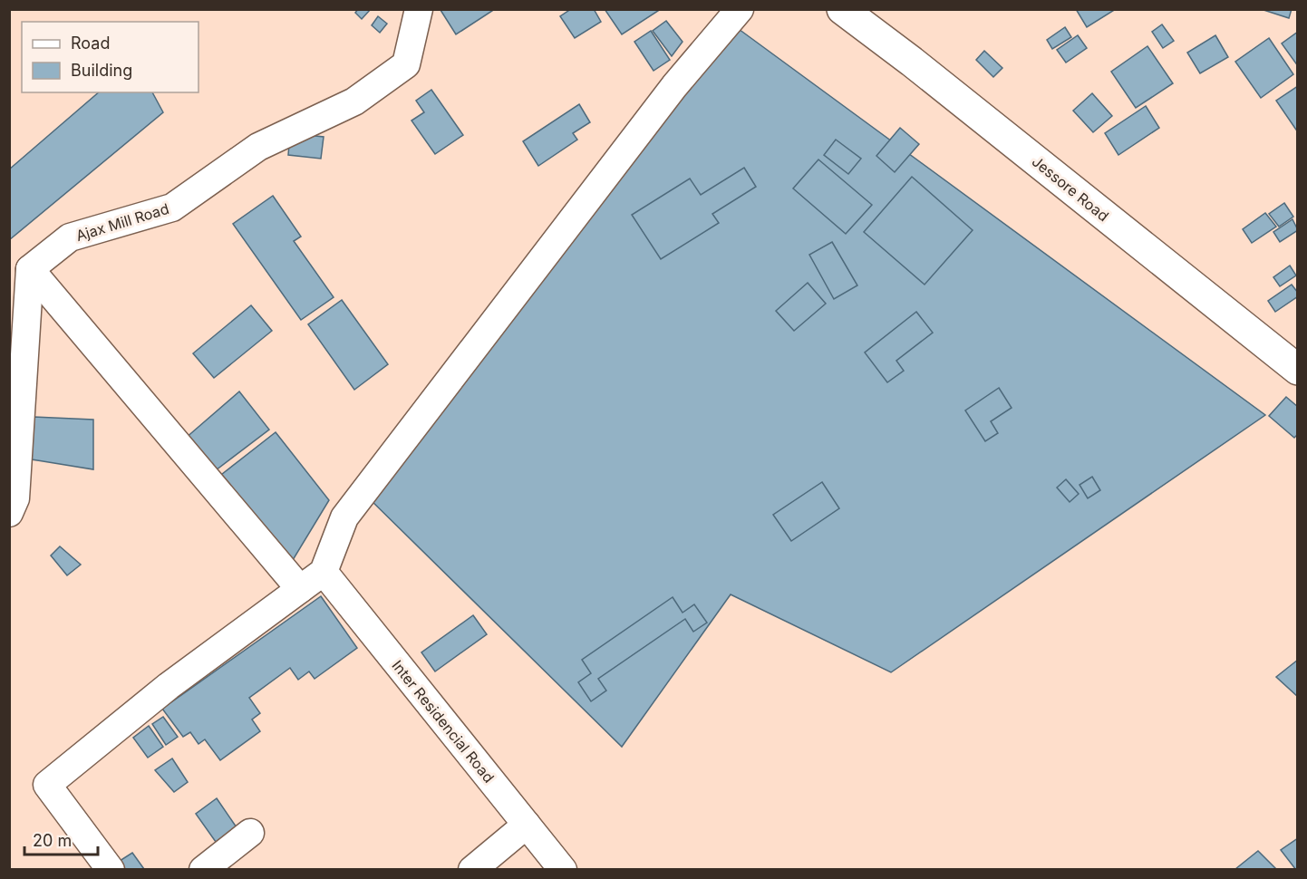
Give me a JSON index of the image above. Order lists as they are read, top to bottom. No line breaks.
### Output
{"streets":{"highway":["Jessore Road"],"street":["Ajax Mill Road","Inter Residencial Road"]},"legend":["Road","Building"],"scale_bar":"20 m"}
